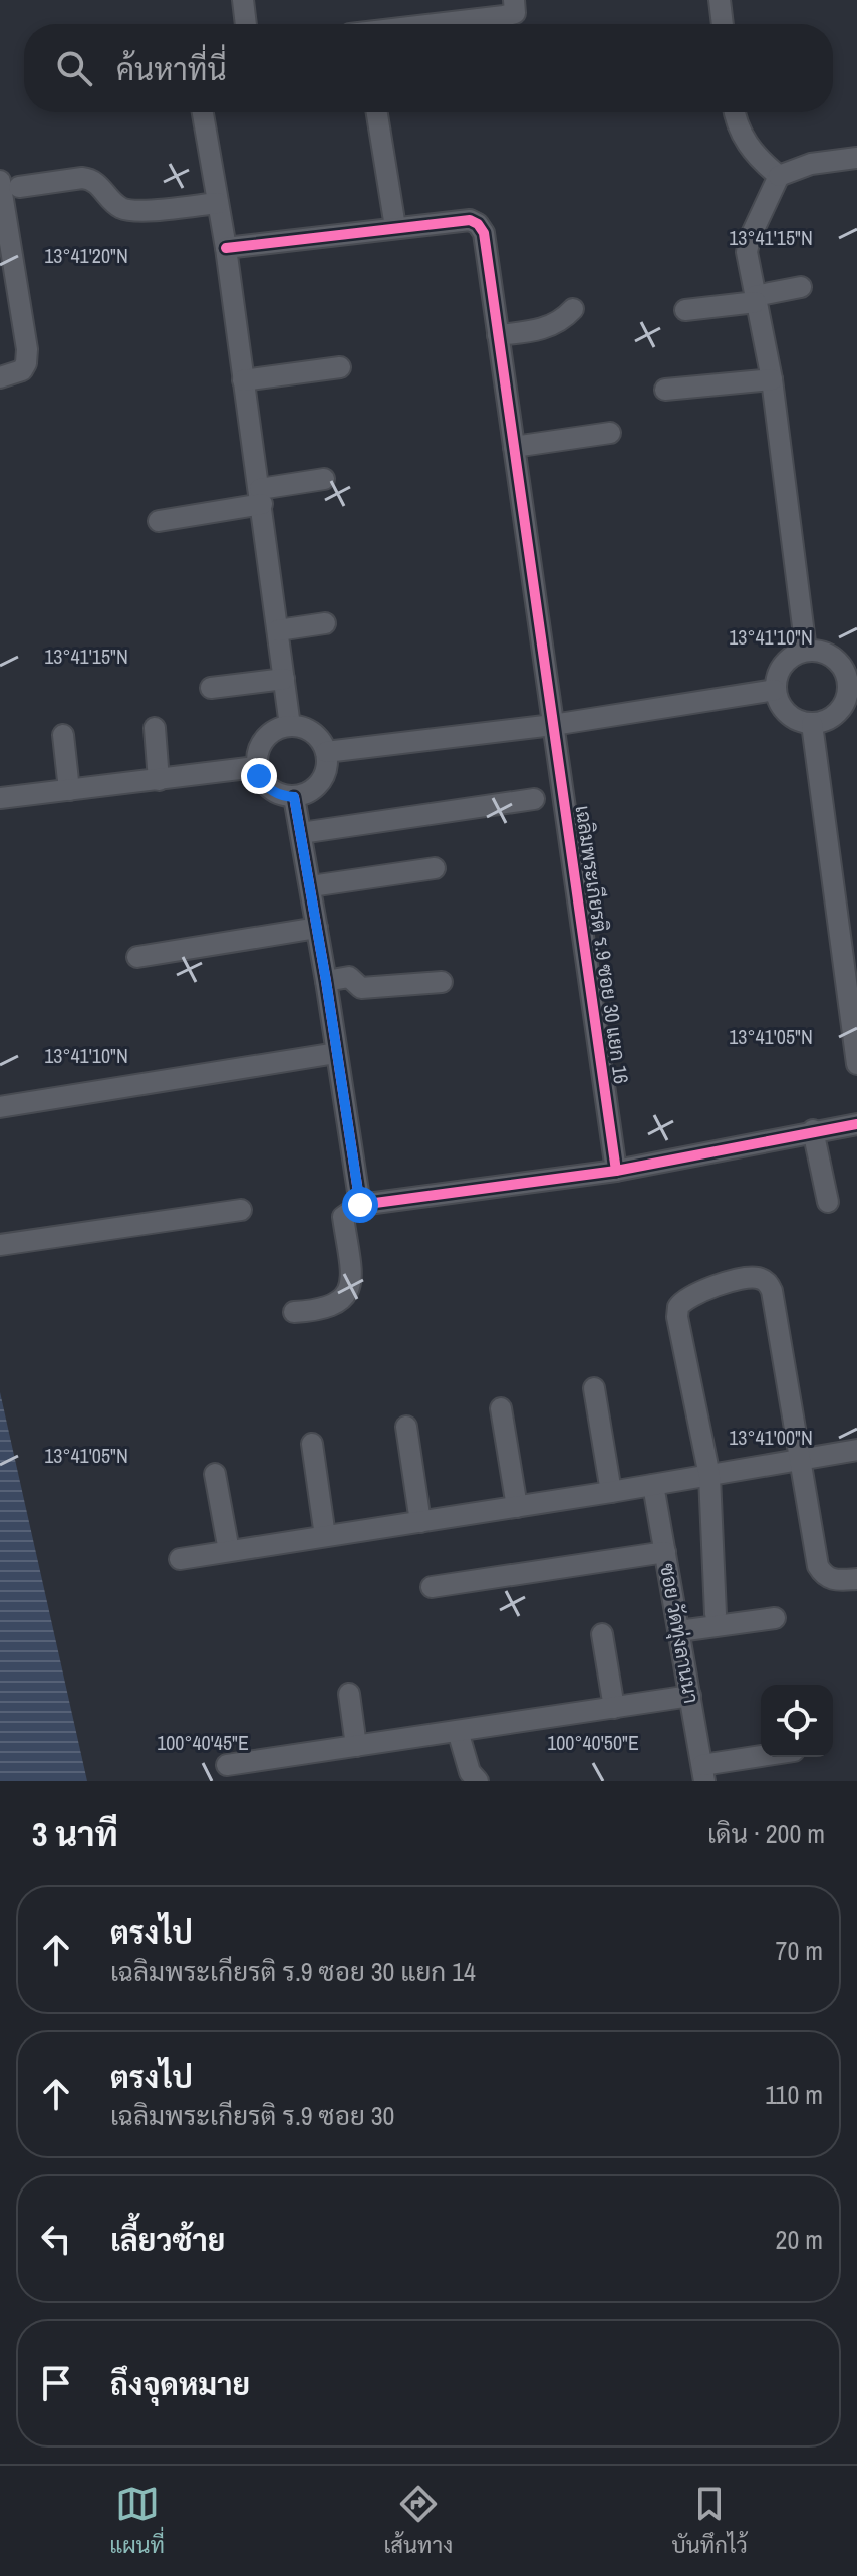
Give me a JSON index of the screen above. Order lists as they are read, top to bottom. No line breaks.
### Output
{"streets":{"street":["เฉลิมพระเกียรติ ร.9 ซอย 30 แยก 16","ซอย วัดทุ่งลานนา"]},"page":{"search":"ค้นหาที่นี่","heading":["3 นาที","เดิน · 200 m"],"list":[["ตรงไป","เฉลิมพระเกียรติ ร.9 ซอย 30 แยก 14","70 m"],["ตรงไป","เฉลิมพระเกียรติ ร.9 ซอย 30","110 m"],["เลี้ยวซ้าย","20 m"],"ถึงจุดหมาย"],"nav":["แผนที่","เส้นทาง","บันทึกไว้"]},"coordinates":["13°41'15\"N","13°41'20\"N","13°41'10\"N","13°41'05\"N","13°41'00\"N","100°40'45\"E","100°40'50\"E"]}
